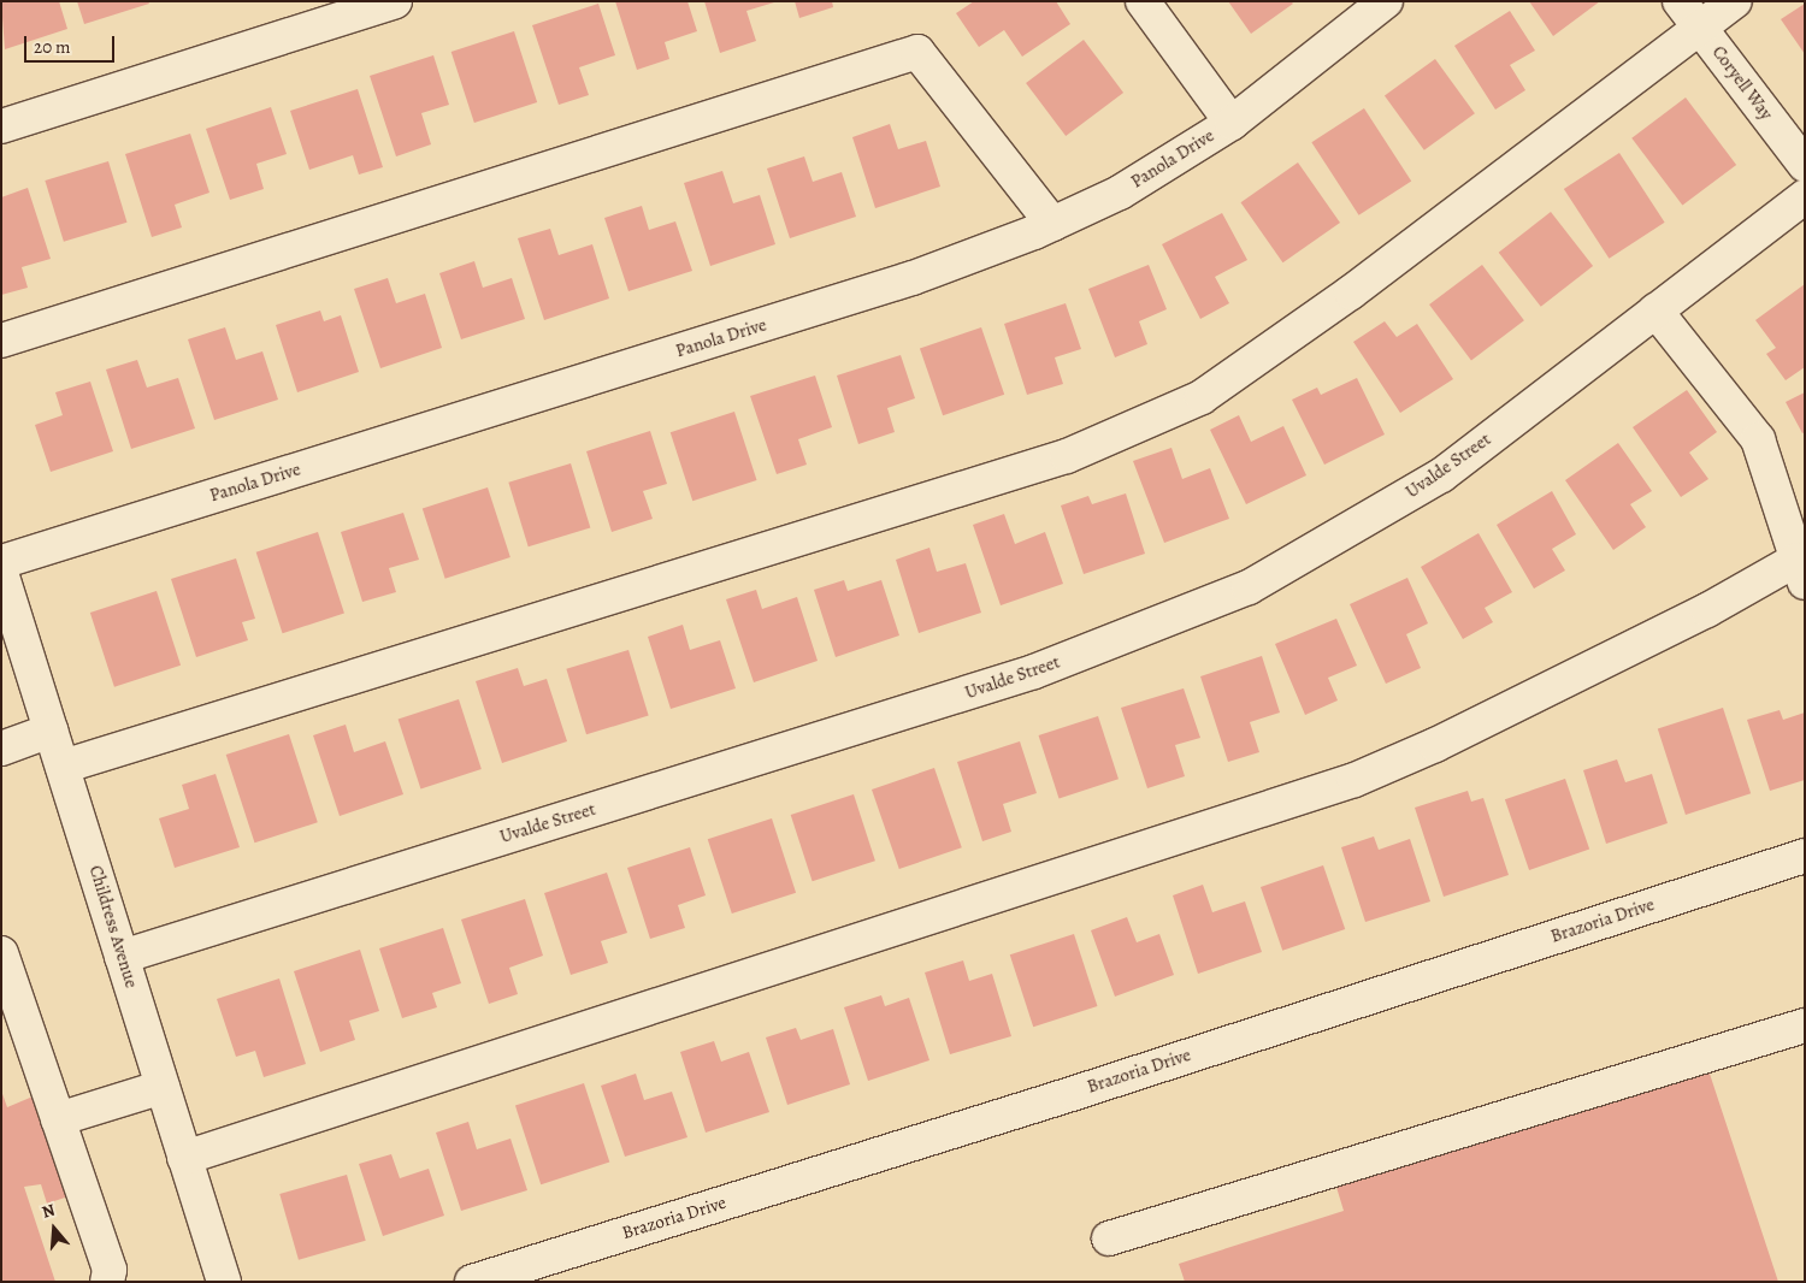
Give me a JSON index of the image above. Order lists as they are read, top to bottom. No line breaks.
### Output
{"streets":{"street":["Coryell Way","Panola Drive","Uvalde Street","Brazoria Drive","Childress Avenue"]},"crossings":[["Uvalde Street","Childress Avenue"]],"scale_bar":"20 m","north":"top"}
